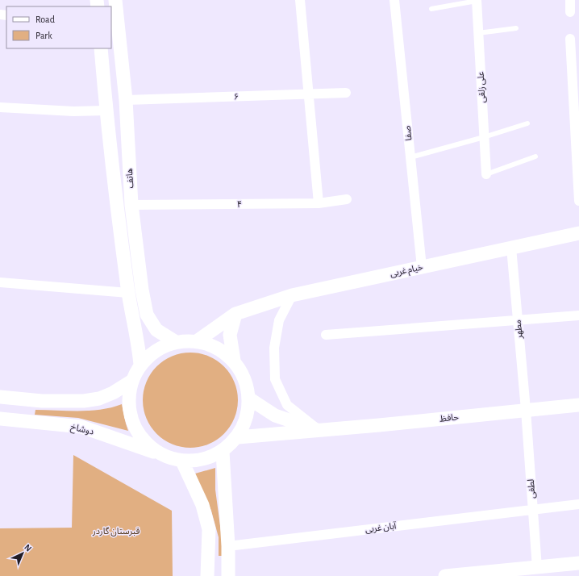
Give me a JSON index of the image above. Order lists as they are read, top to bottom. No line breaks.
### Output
{"streets":{"street":["علی زلقی","۶","صفا","هاتف","۴","خیام غربی","مطهر","حافظ","دوشاخ","لطفی","آبان غربی"]},"crossings":[["۶","هاتف"],["صفا","خیام غربی"],["هاتف","۴"],["خیام غربی","مطهر"],["مطهر","حافظ"],["مطهر","لطفی"],["حافظ","لطفی"],["لطفی","آبان غربی"]],"parks":["قبرستان گاردر"],"legend":["Road","Park"],"north":"top right"}
